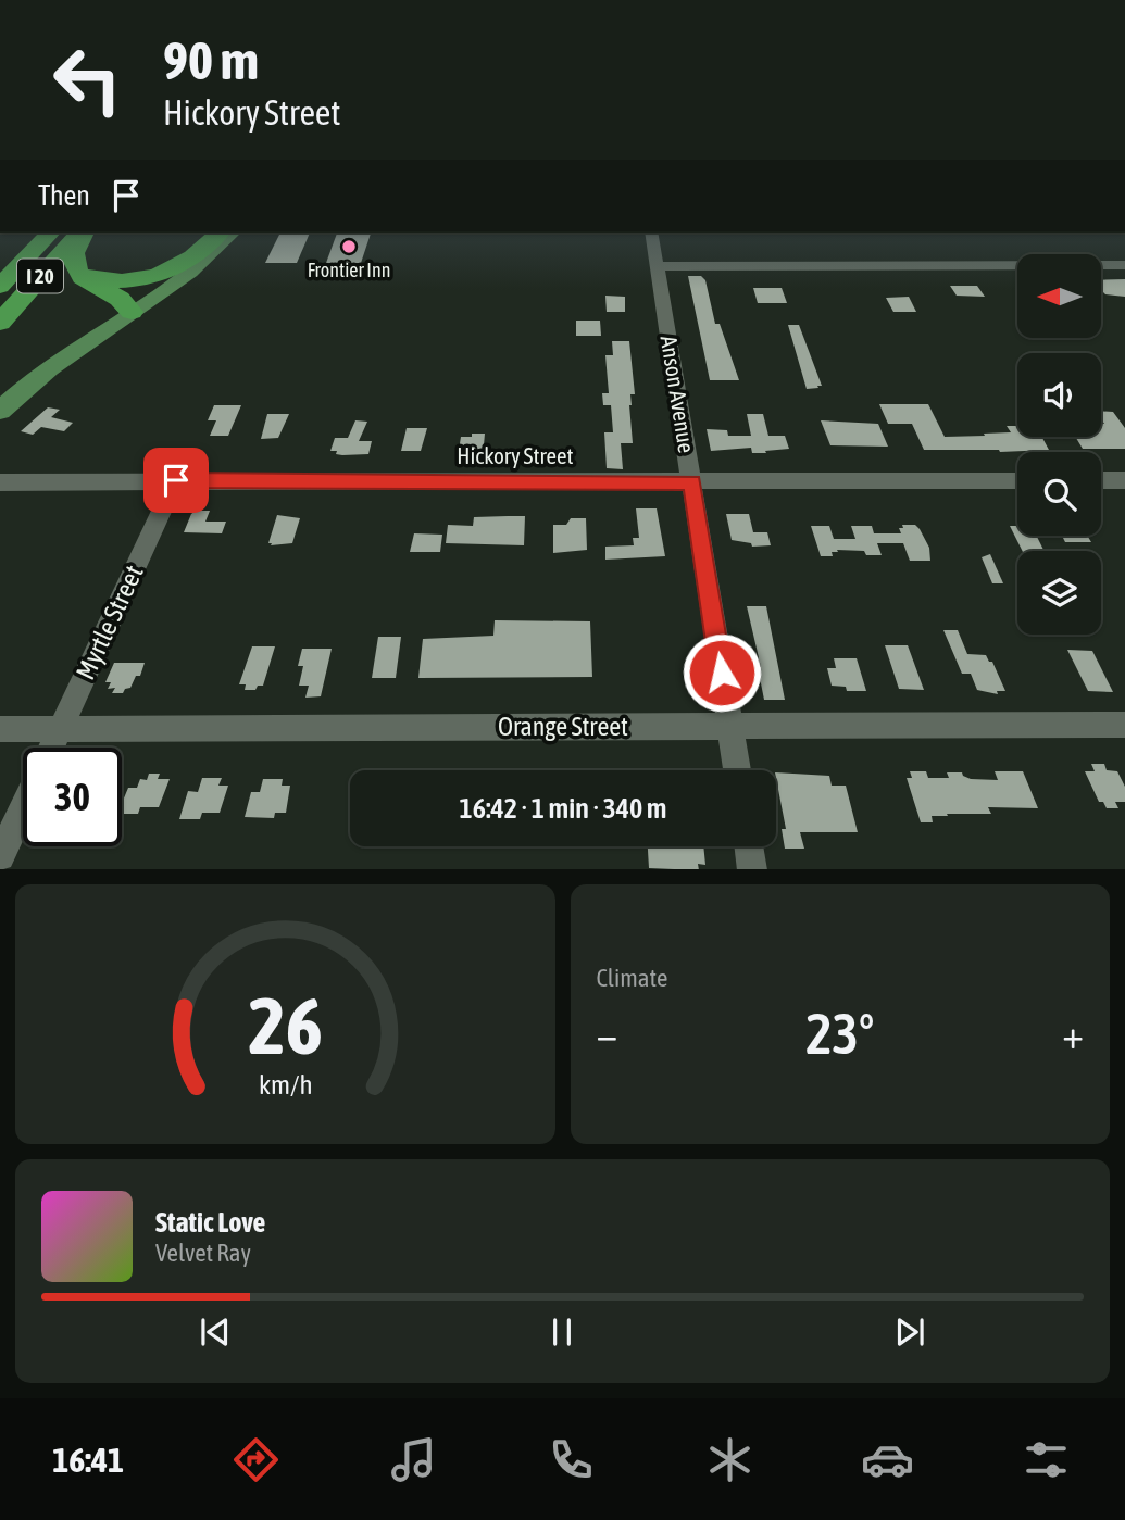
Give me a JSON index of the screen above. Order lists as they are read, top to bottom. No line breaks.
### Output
{"streets":{"highway":["I 20"],"street":["Anson Avenue","Hickory Street","Myrtle Street","Orange Street"]},"crossings":[["Anson Avenue","Hickory Street"],["Anson Avenue","Orange Street"],["Hickory Street","Myrtle Street"],["Myrtle Street","Orange Street"]],"places":["Frontier Inn"],"north":"left","page":{"turn":["90 m","Hickory Street"],"then":"Then","limit":"30","trip":"16:42 · 1 min · 340 m","tile":"Climate","heat":["−","23°","+"],"song":["Static Love","Velvet Ray"],"tabs":"16:41","gauge":["26","km/h"]}}
